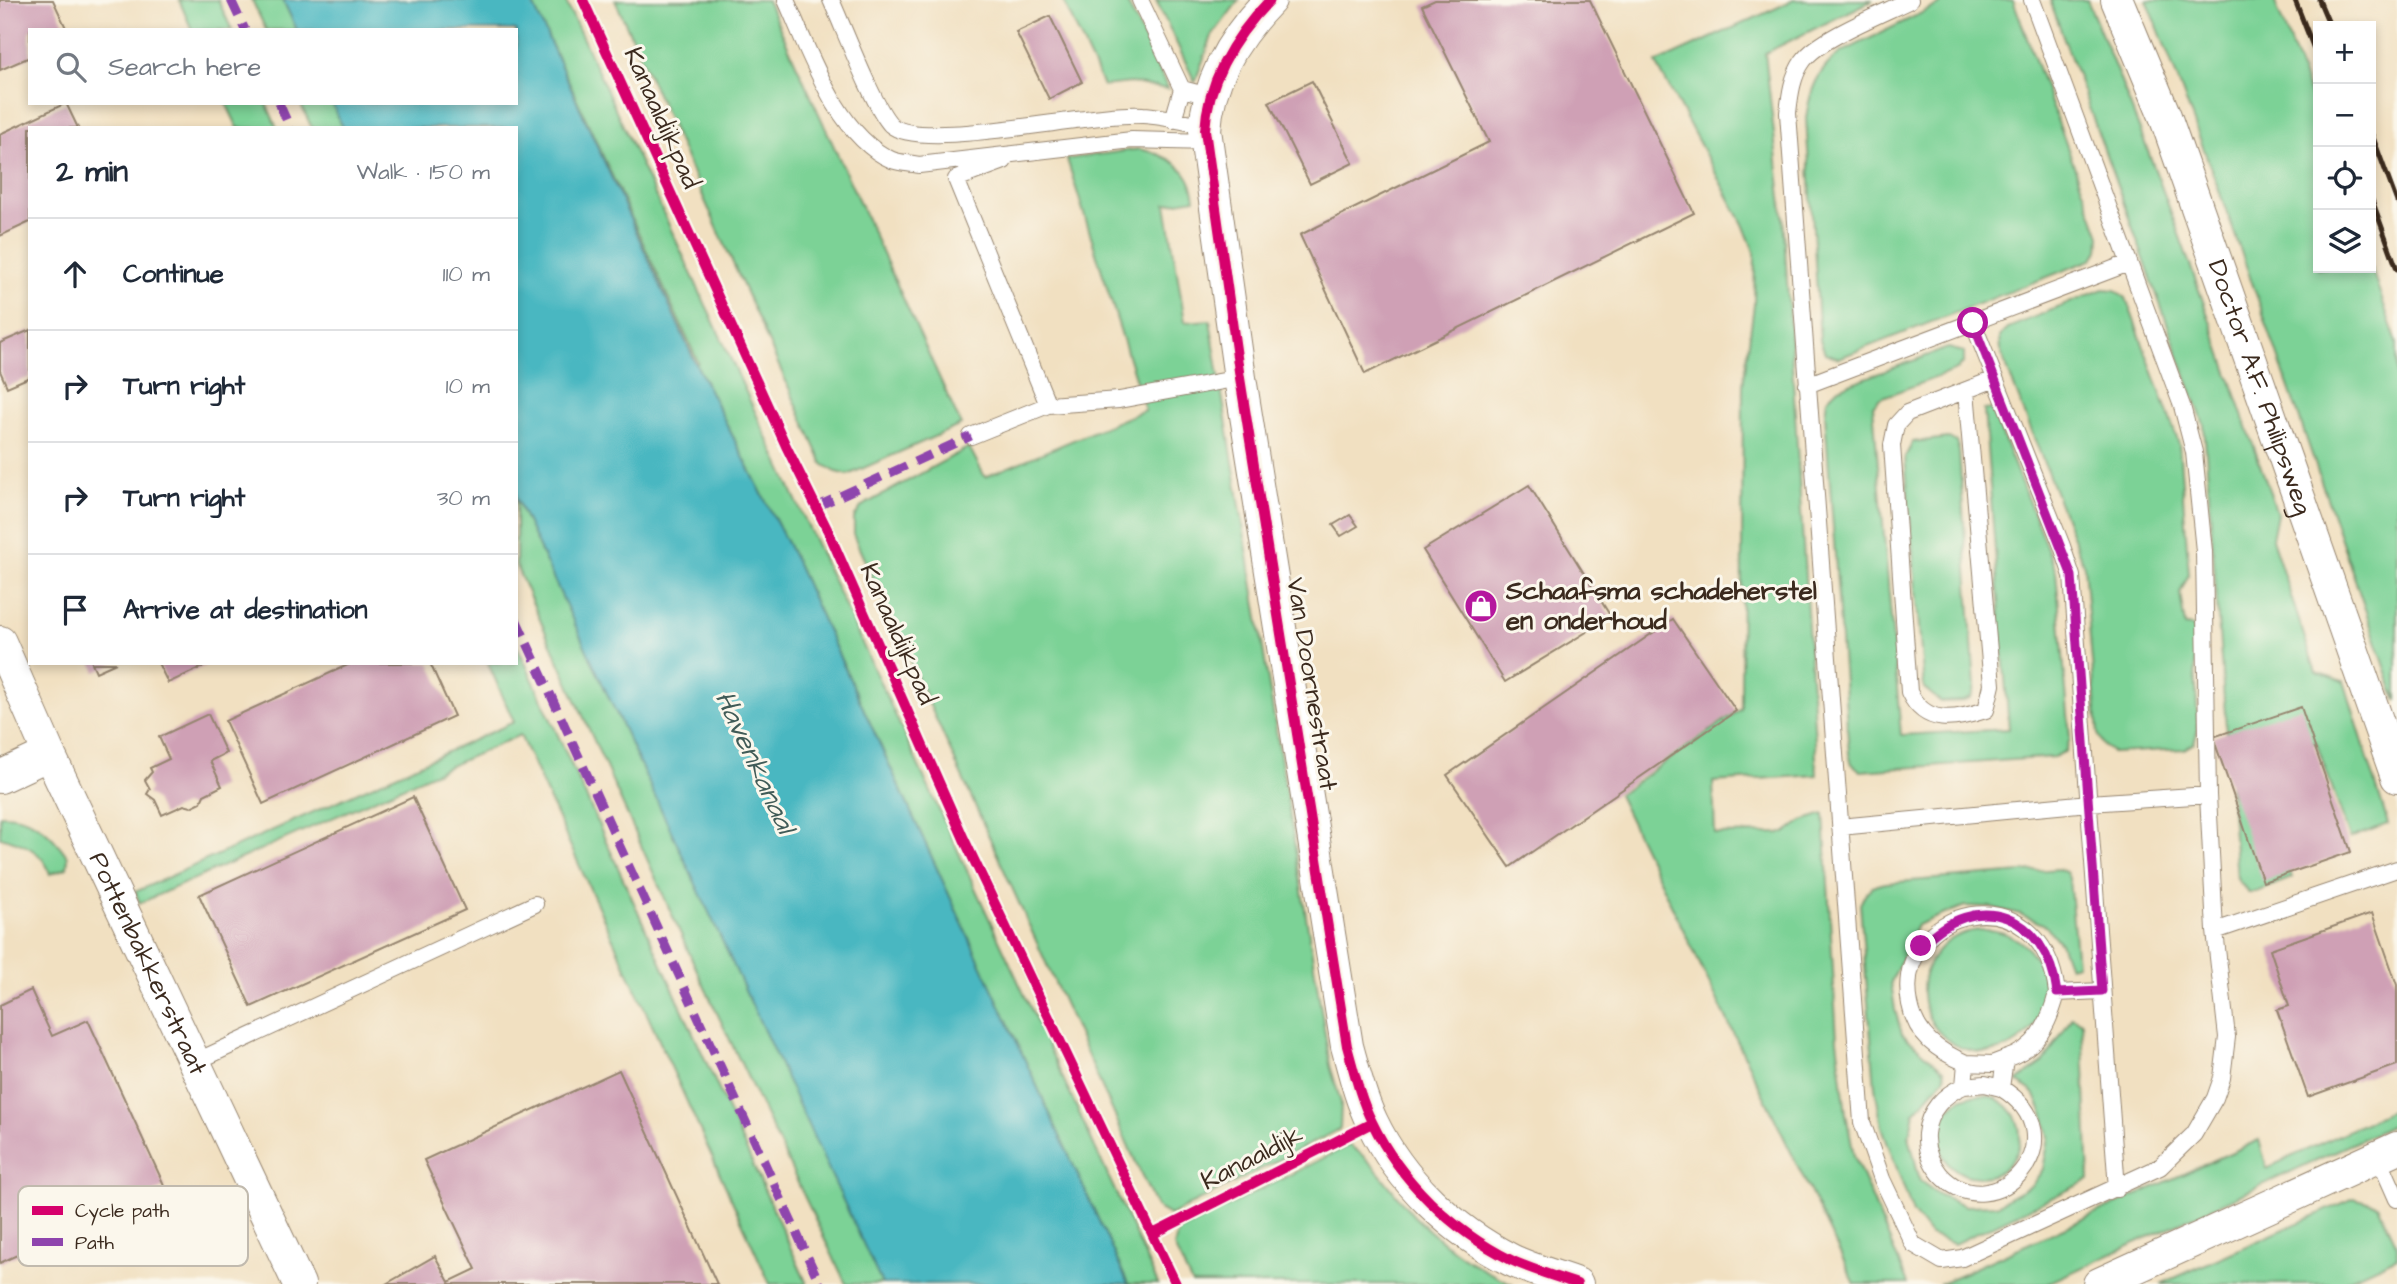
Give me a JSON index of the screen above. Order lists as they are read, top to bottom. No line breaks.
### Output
{"streets":{"street":["Doctor A.F. Philipsweg","Van Doornestraat","Pottenbakkerstraat"],"cycle path":["Kanaaldijkpad","Kanaaldijk"]},"water":["Havenkanaal"],"places":{"shop":["Schaafsma schadeherstel en onderhoud"]},"legend":["Cycle path","Path"],"page":{"map_buttons":["+","−"],"search":"Search here","heading":["2 min","Walk · 150 m"],"list":[["Continue","110 m"],["Turn right","10 m"],["Turn right","30 m"],"Arrive at destination"]}}
